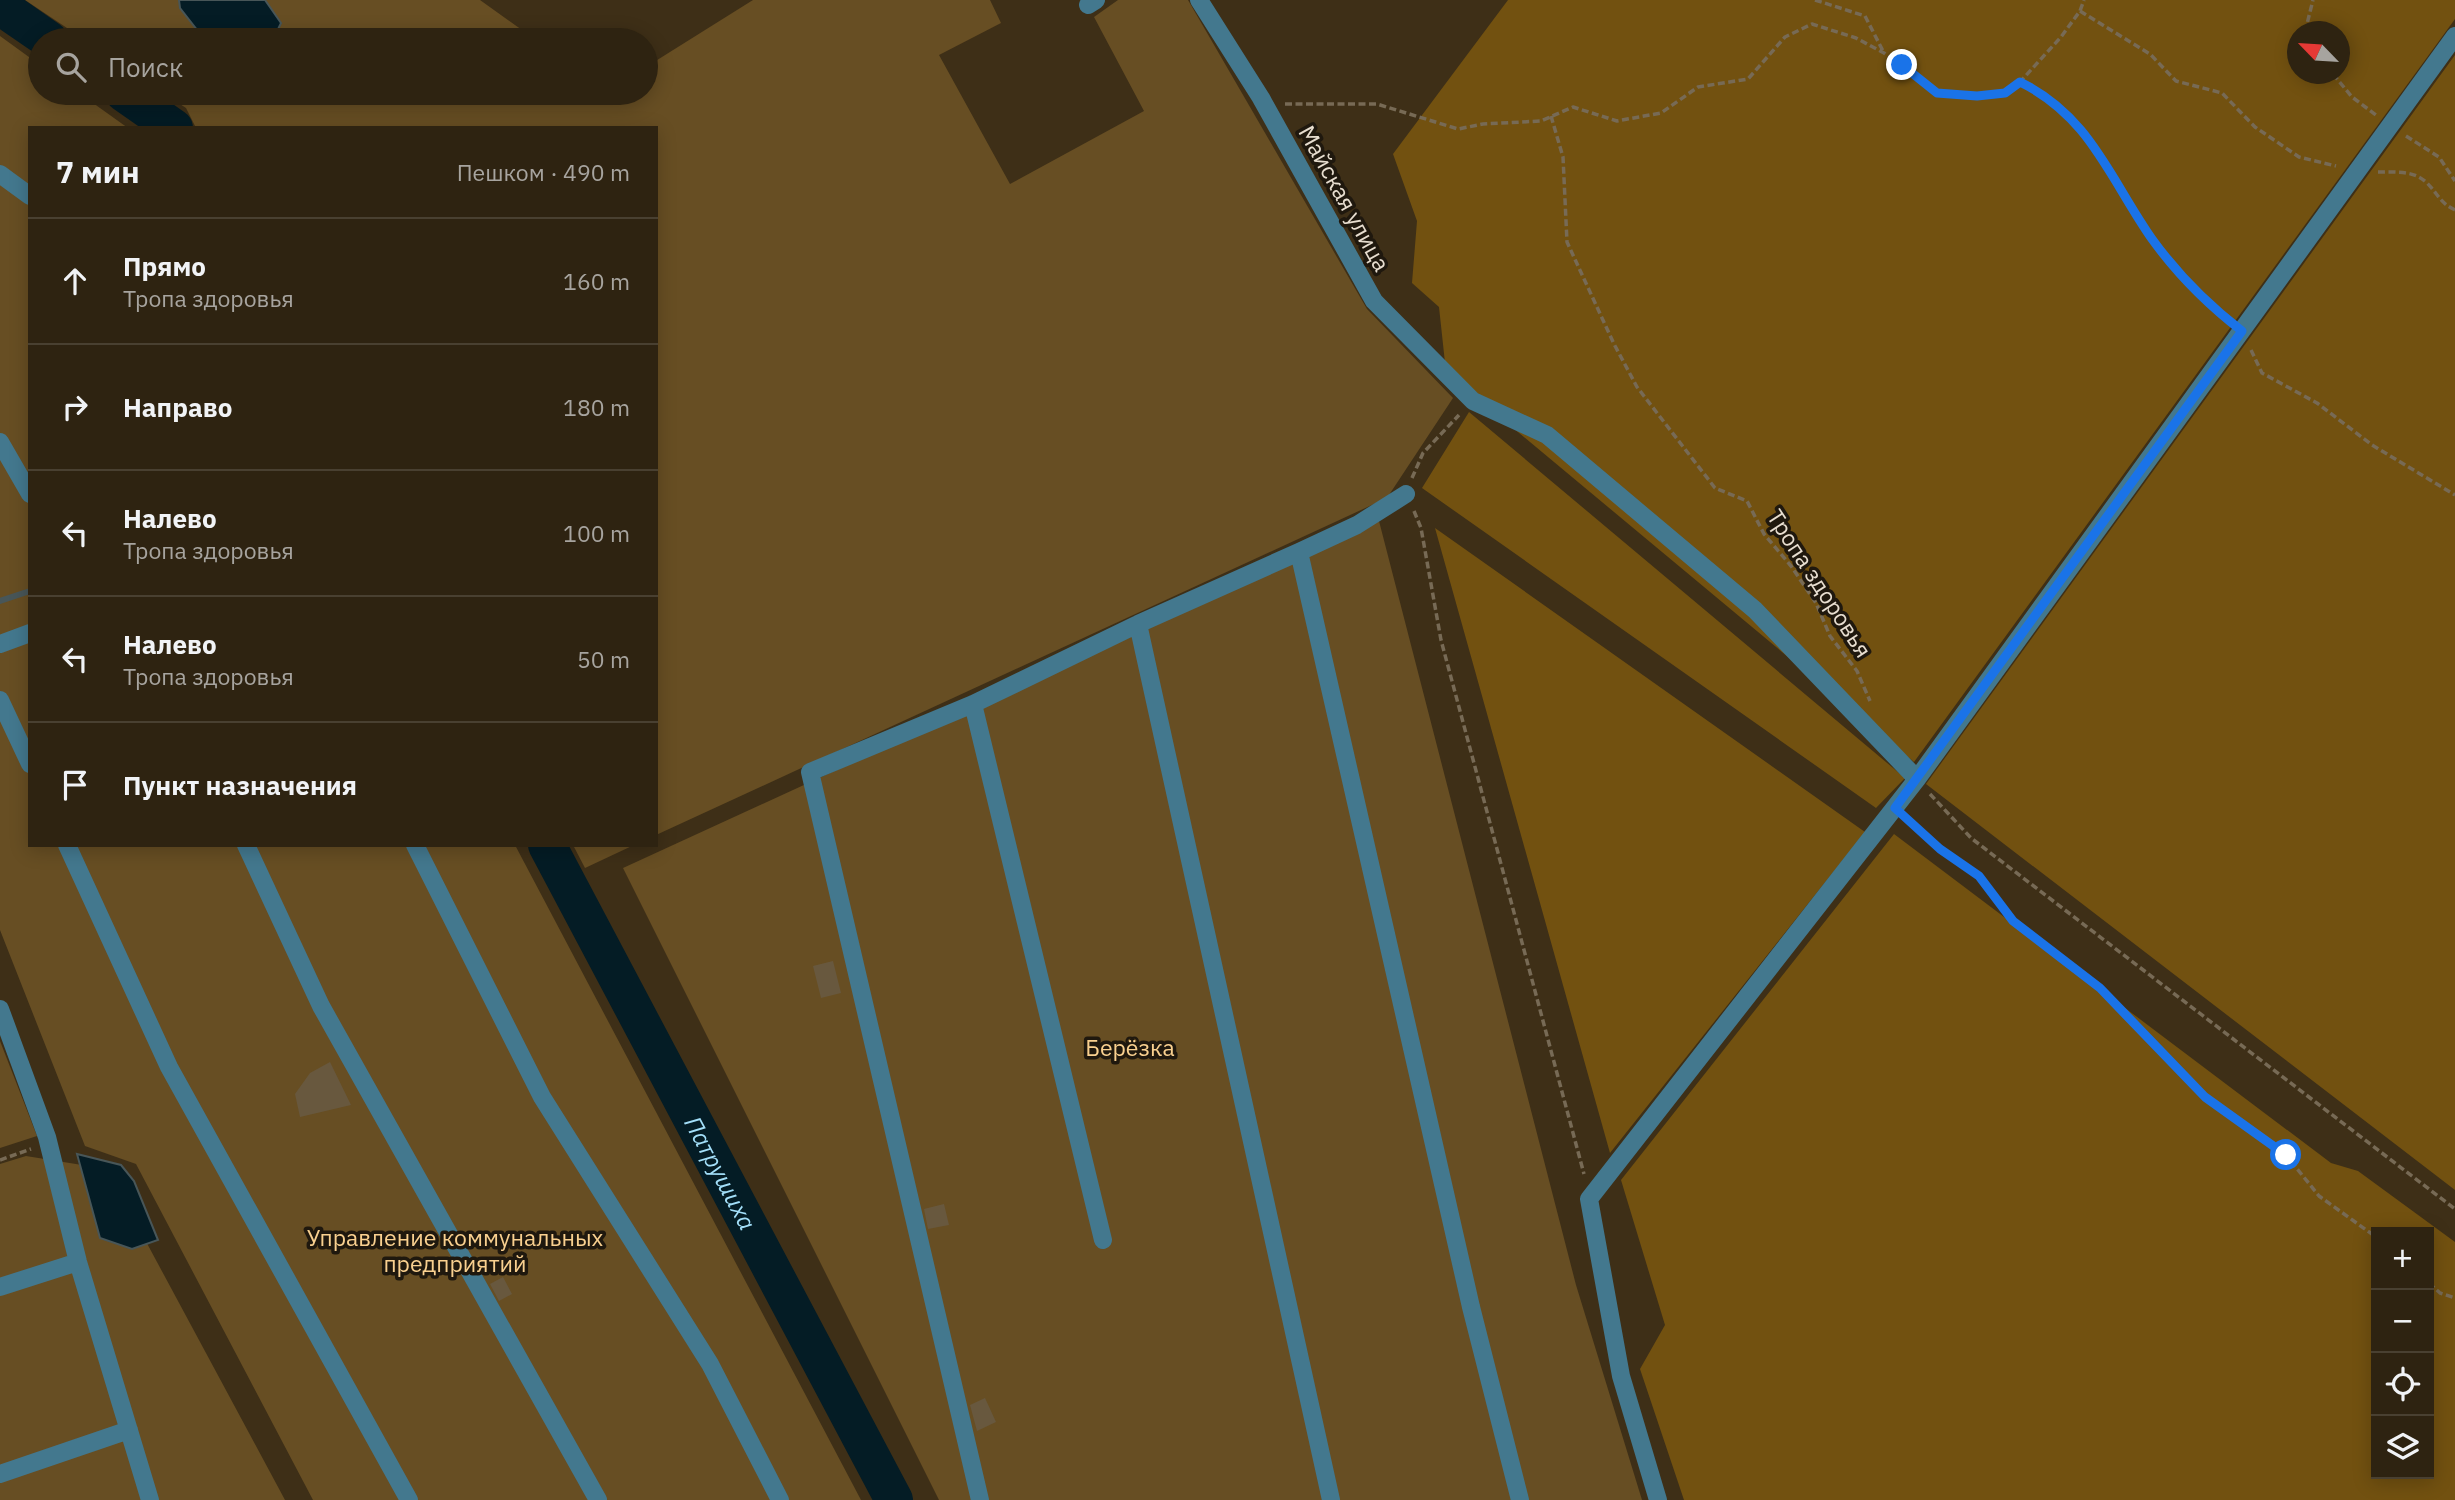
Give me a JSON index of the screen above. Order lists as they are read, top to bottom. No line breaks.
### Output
{"streets":{"street":["Майская улица"],"path":["Тропа здоровья"]},"water":["Патрушиха"],"parks":["Берёзка","Управление коммунальных предприятий"],"north":"top left","page":{"search":"Поиск","heading":["7 мин","Пешком · 490 m"],"list":[["Прямо","Тропа здоровья","160 m"],["Направо","180 m"],["Налево","Тропа здоровья","100 m"],["Налево","Тропа здоровья","50 m"],"Пункт назначения"],"map_buttons":["+","−"]}}
